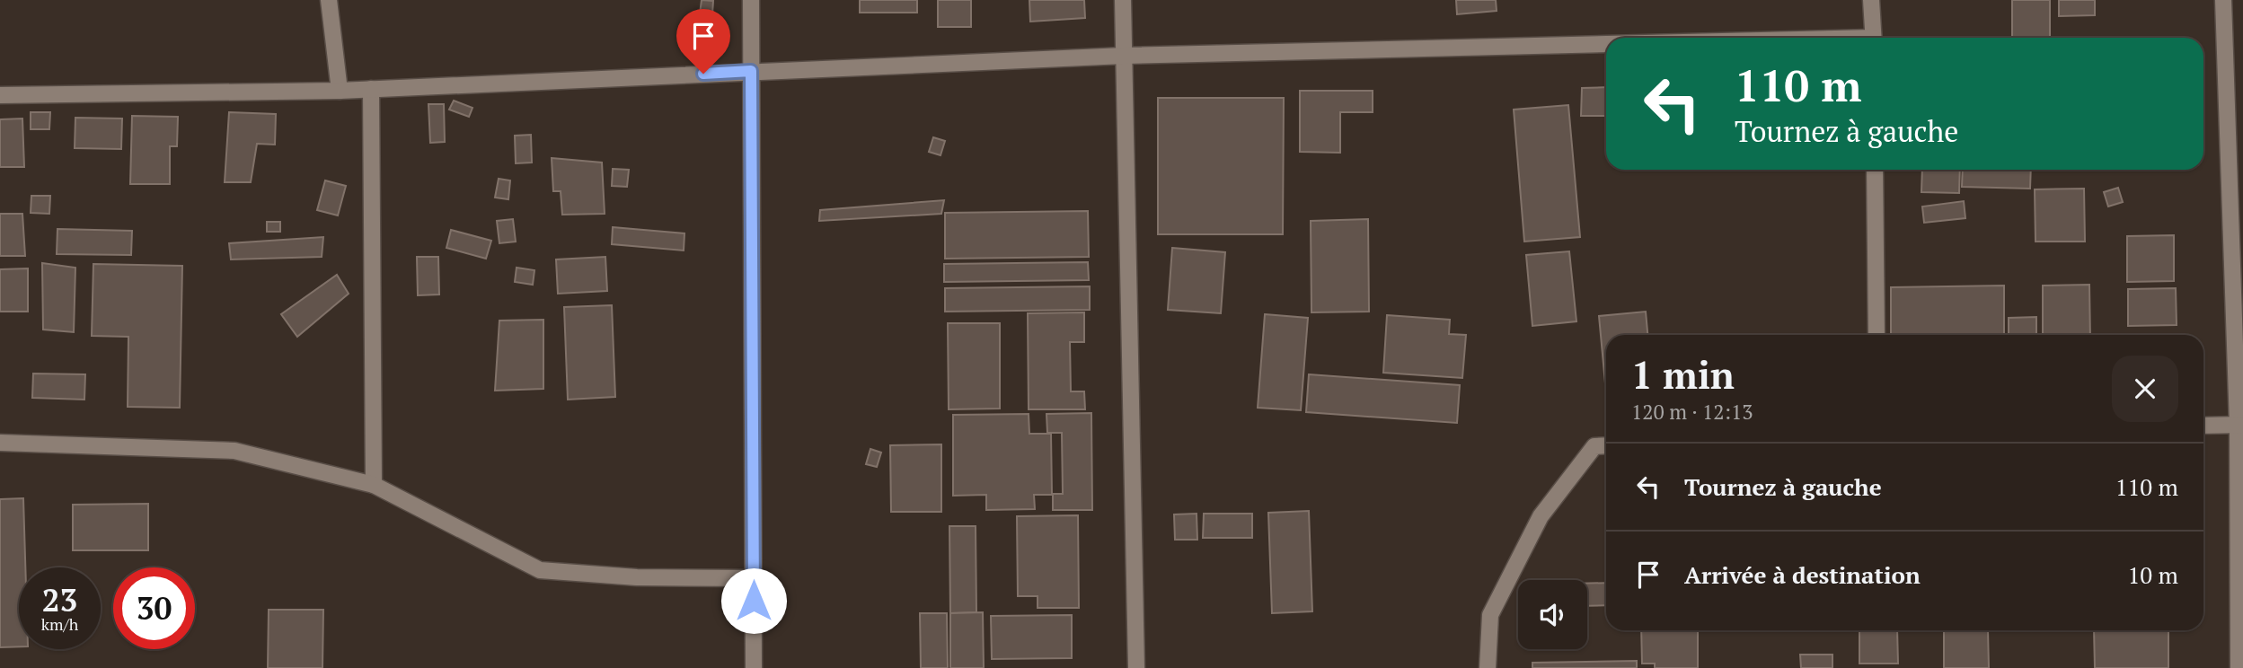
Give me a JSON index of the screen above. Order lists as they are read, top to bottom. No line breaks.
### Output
{"page":{"turn":["110 m","Tournez à gauche"],"heading":["1 min","120 m · 12:13"],"list":[{"name":"Tournez à gauche","value":"110 m"},{"name":"Arrivée à destination","value":"10 m"}],"speed":"23 km/h","limit":"30"}}
